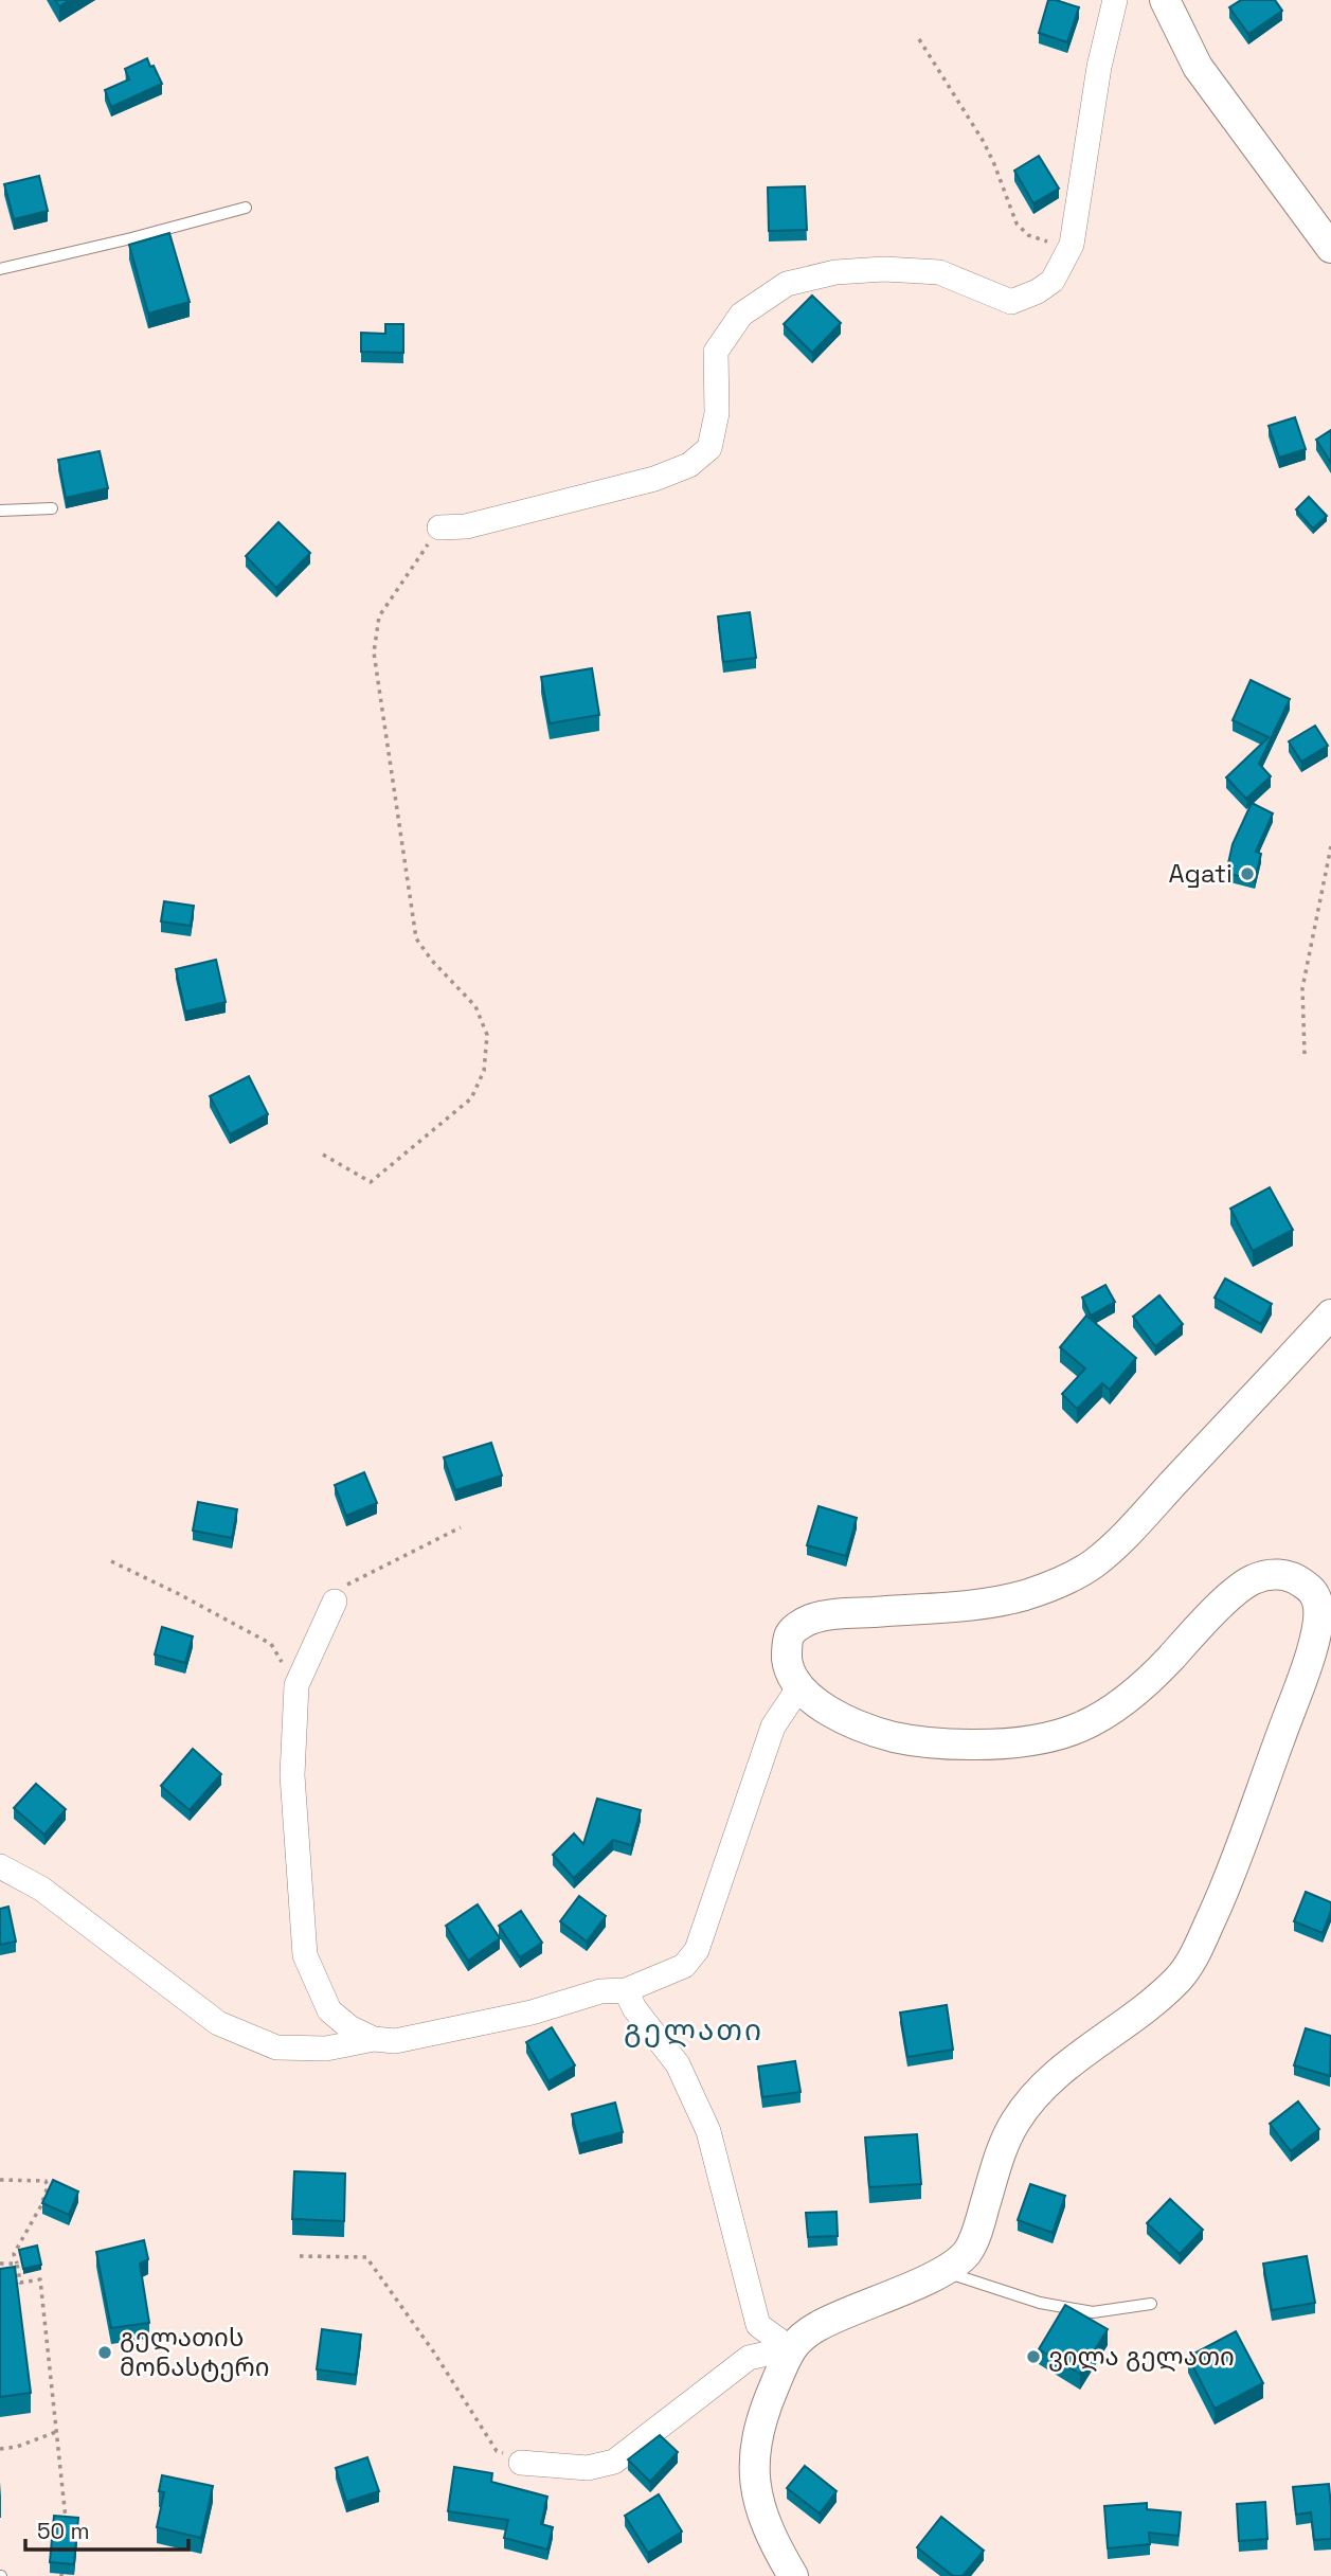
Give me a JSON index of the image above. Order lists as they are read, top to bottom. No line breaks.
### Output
{"districts":["გელათი"],"places":["Agati","გელათის მონასტერი","ვილა გელათი"],"scale_bar":"50 m"}
